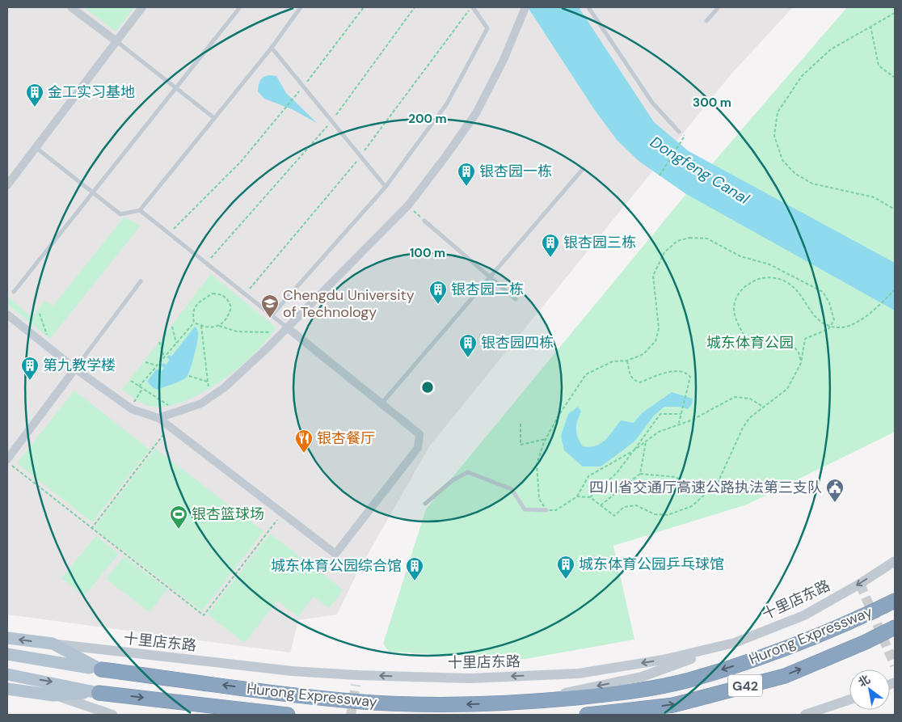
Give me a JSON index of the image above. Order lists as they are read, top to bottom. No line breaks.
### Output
{"streets":{"highway":["Hurong Expressway","G42"],"street":["十里店东路"]},"water":["Dongfeng Canal"],"parks":["城东体育公园"],"places":{"building":["金工实习基地","银杏园一栋","银杏园三栋","银杏园二栋","银杏园四栋","第九教学楼","城东体育公园乒乓球馆","城东体育公园综合馆"],"school or university":["Chengdu University of Technology"],"restaurant":["银杏餐厅"],"public building":["四川省交通厅高速公路执法第三支队"],"sports":["银杏篮球场"]},"north":"top left","rings":["300 m","200 m","100 m"]}
